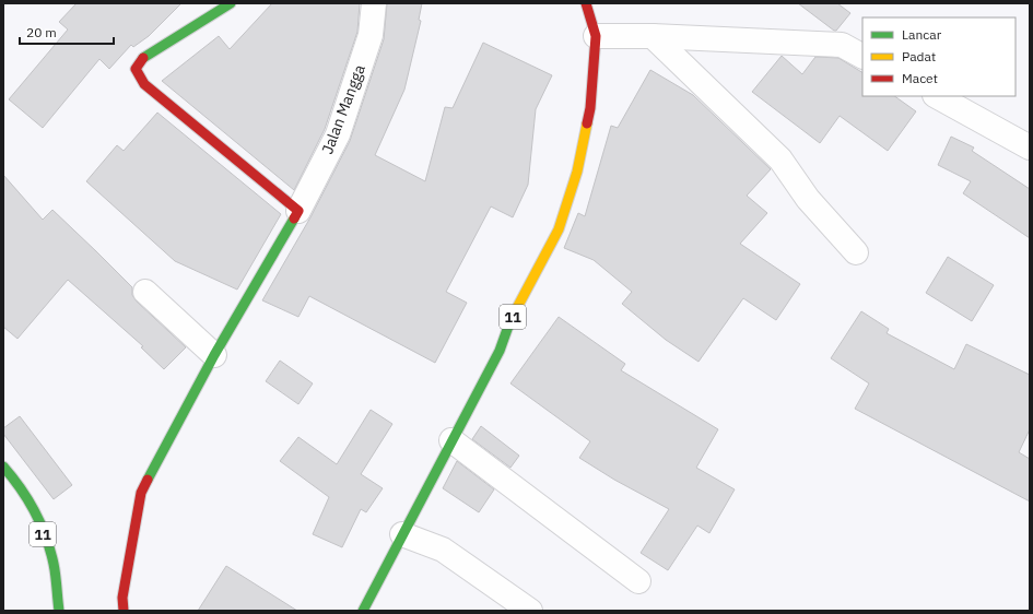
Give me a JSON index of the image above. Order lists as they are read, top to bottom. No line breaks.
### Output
{"streets":{"main road":["11"],"street":["Jalan Mangga"]},"legend":["Lancar","Padat","Macet"],"scale_bar":"20 m"}
